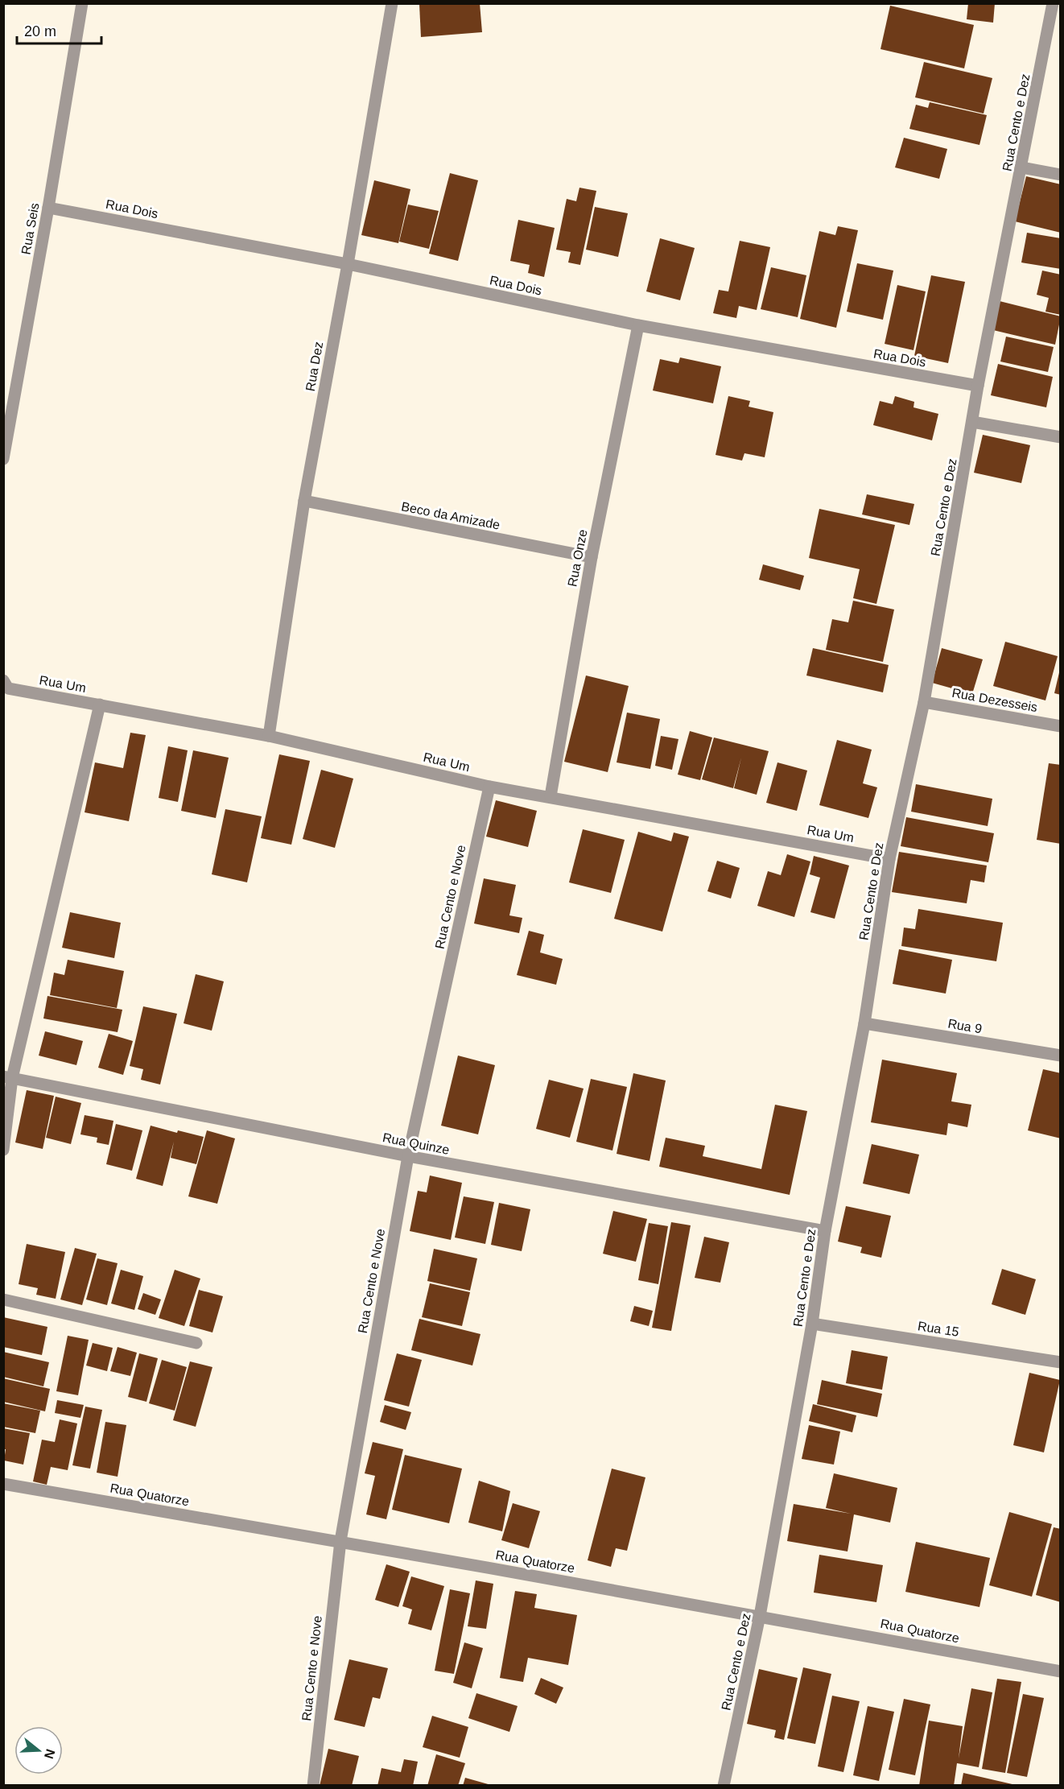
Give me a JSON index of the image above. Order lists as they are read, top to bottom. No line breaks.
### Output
{"streets":{"street":["Rua Cento e Dez","Rua Dois","Rua Seis","Rua Dez","Beco da Amizade","Rua Onze","Rua Um","Rua Dezesseis","Rua Cento e Nove","Rua 9","Rua Quinze","Rua 15","Rua Quatorze"]},"crossings":[["Rua Cento e Dez","Rua Dois"],["Rua Cento e Dez","Rua Um"],["Rua Cento e Dez","Rua Dezesseis"],["Rua Cento e Dez","Rua 9"],["Rua Cento e Dez","Rua Quinze"],["Rua Cento e Dez","Rua 15"],["Rua Cento e Dez","Rua Quatorze"],["Rua Dois","Rua Seis"],["Rua Dois","Rua Dez"],["Rua Dois","Rua Onze"],["Rua Dez","Beco da Amizade"],["Rua Dez","Rua Um"],["Beco da Amizade","Rua Onze"],["Rua Onze","Rua Um"],["Rua Um","Rua Cento e Nove"],["Rua Cento e Nove","Rua Quinze"],["Rua Cento e Nove","Rua Quatorze"]],"scale_bar":"20 m","north":"right"}
